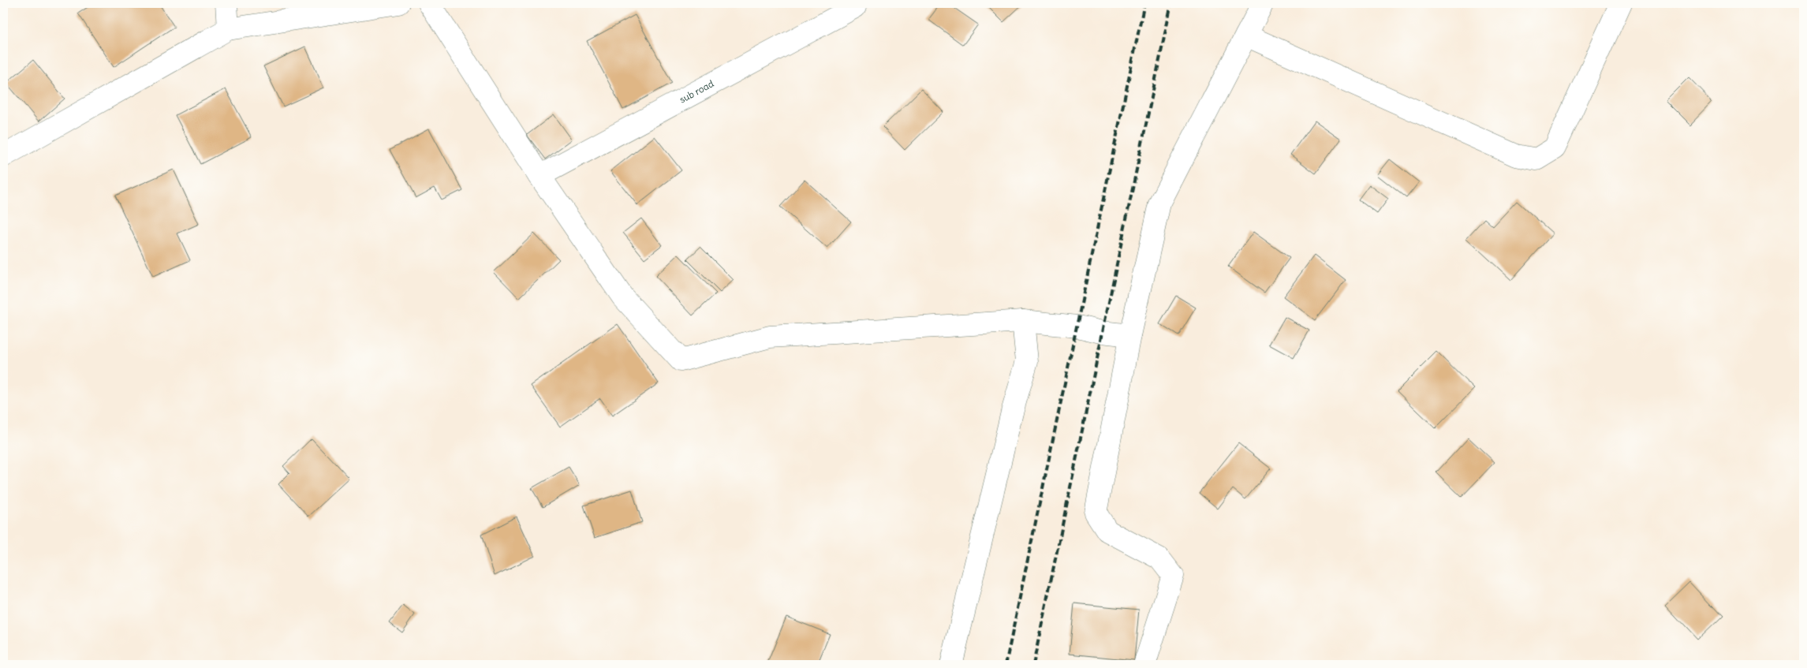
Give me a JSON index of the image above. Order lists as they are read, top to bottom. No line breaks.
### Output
{"streets":{"street":["sub road"]}}
